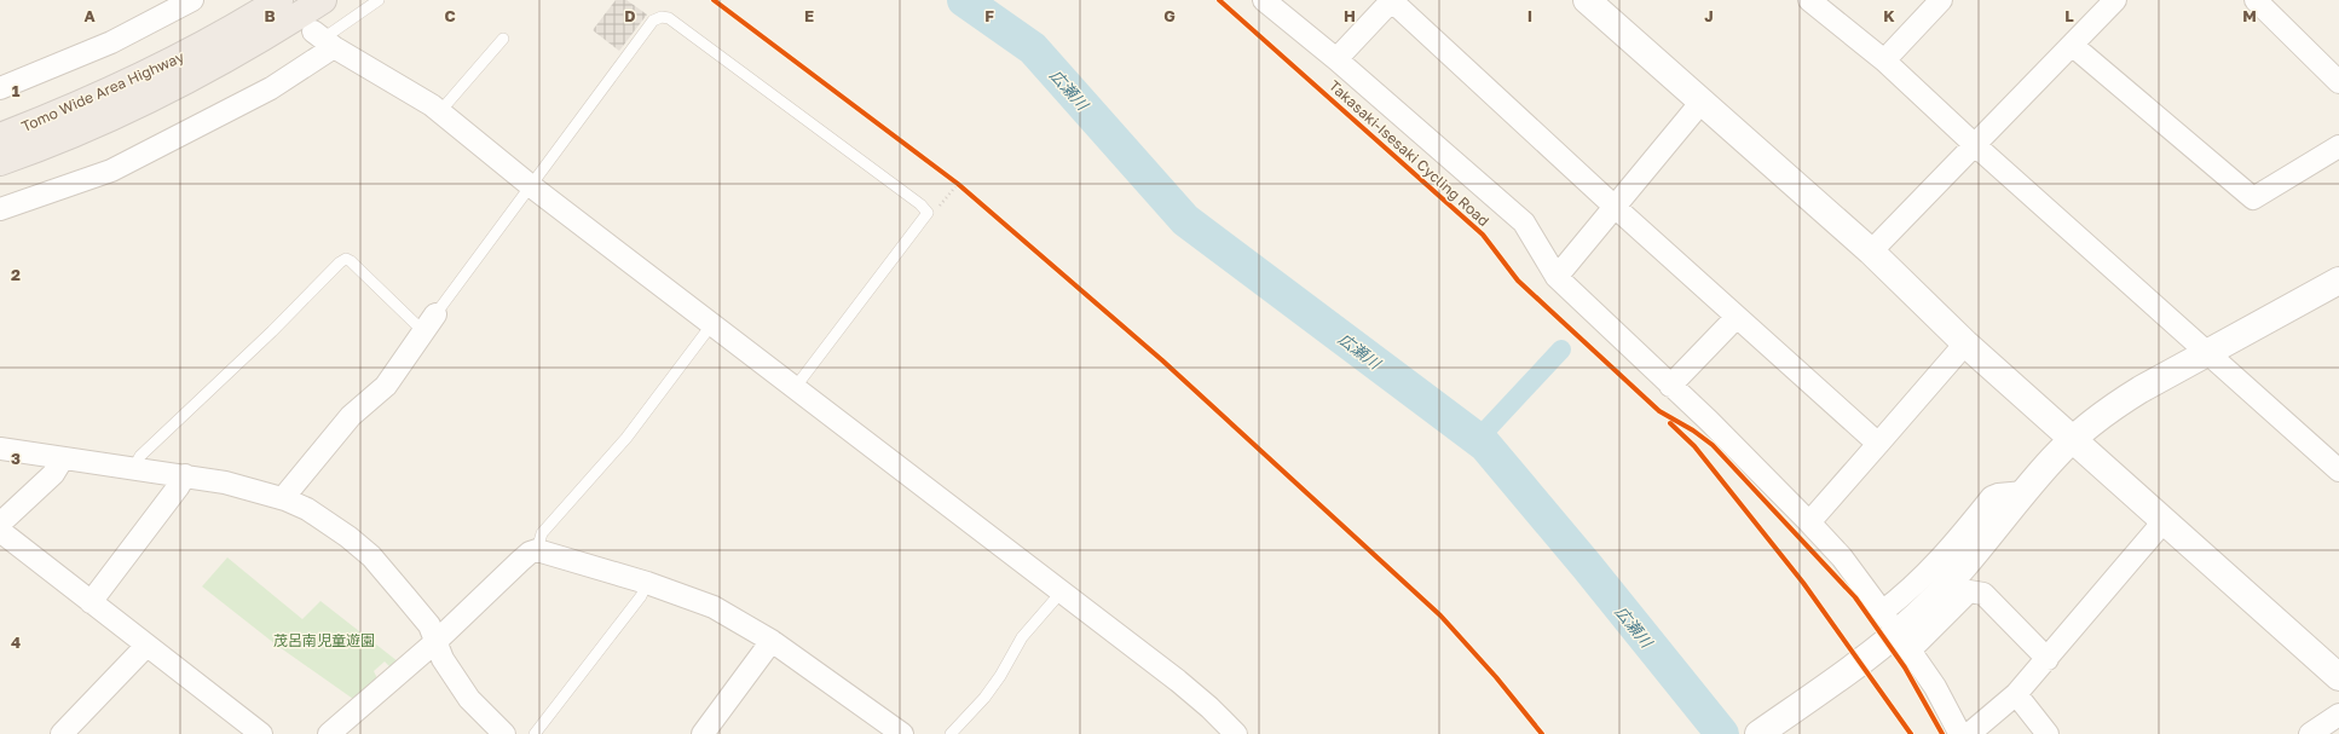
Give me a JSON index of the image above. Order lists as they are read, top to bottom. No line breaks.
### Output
{"streets":{"highway":["Tomo Wide Area Highway"],"cycle path":["Takasaki-Isesaki Cycling Road"]},"water":["広瀬川"],"parks":["茂呂南児童遊園"],"grid":{"columns":["A","B","C","D","E","F","G","H","I","J","K","L","M"],"rows":["1","2","3","4"]}}
